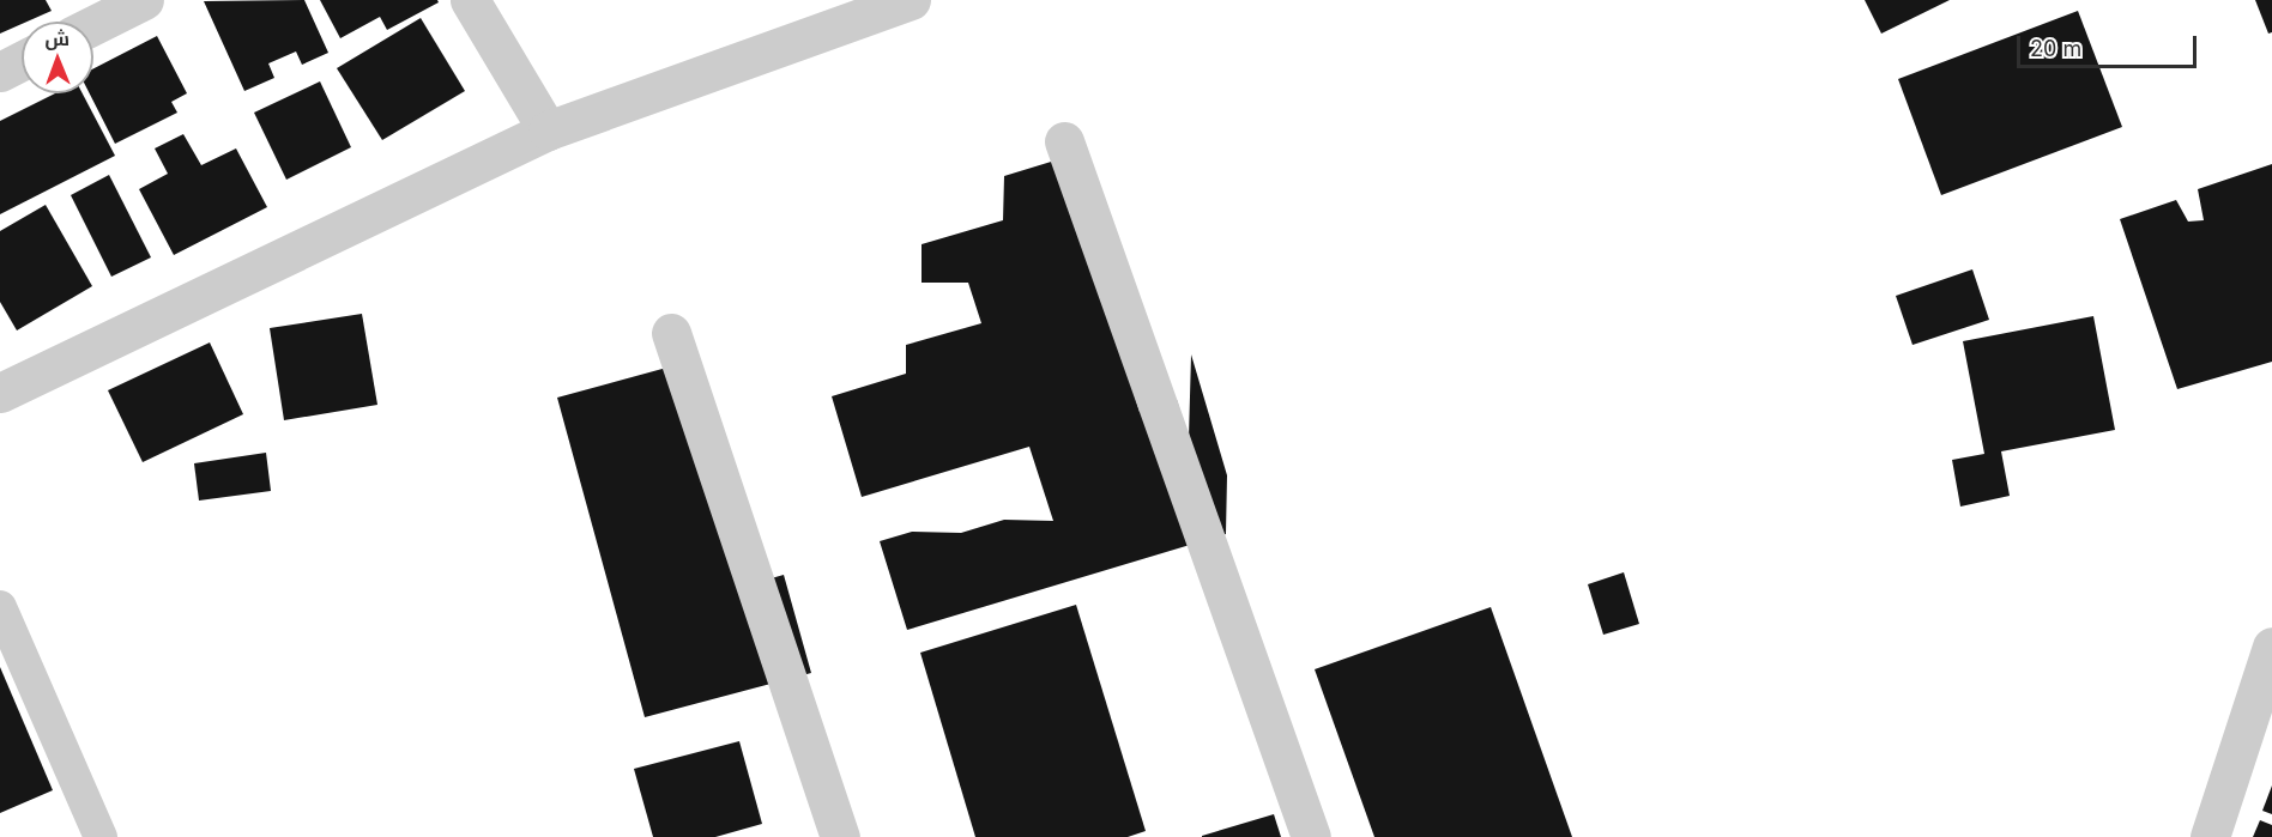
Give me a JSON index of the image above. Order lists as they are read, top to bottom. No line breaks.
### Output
{"scale_bar":"20 m","north":"top"}
